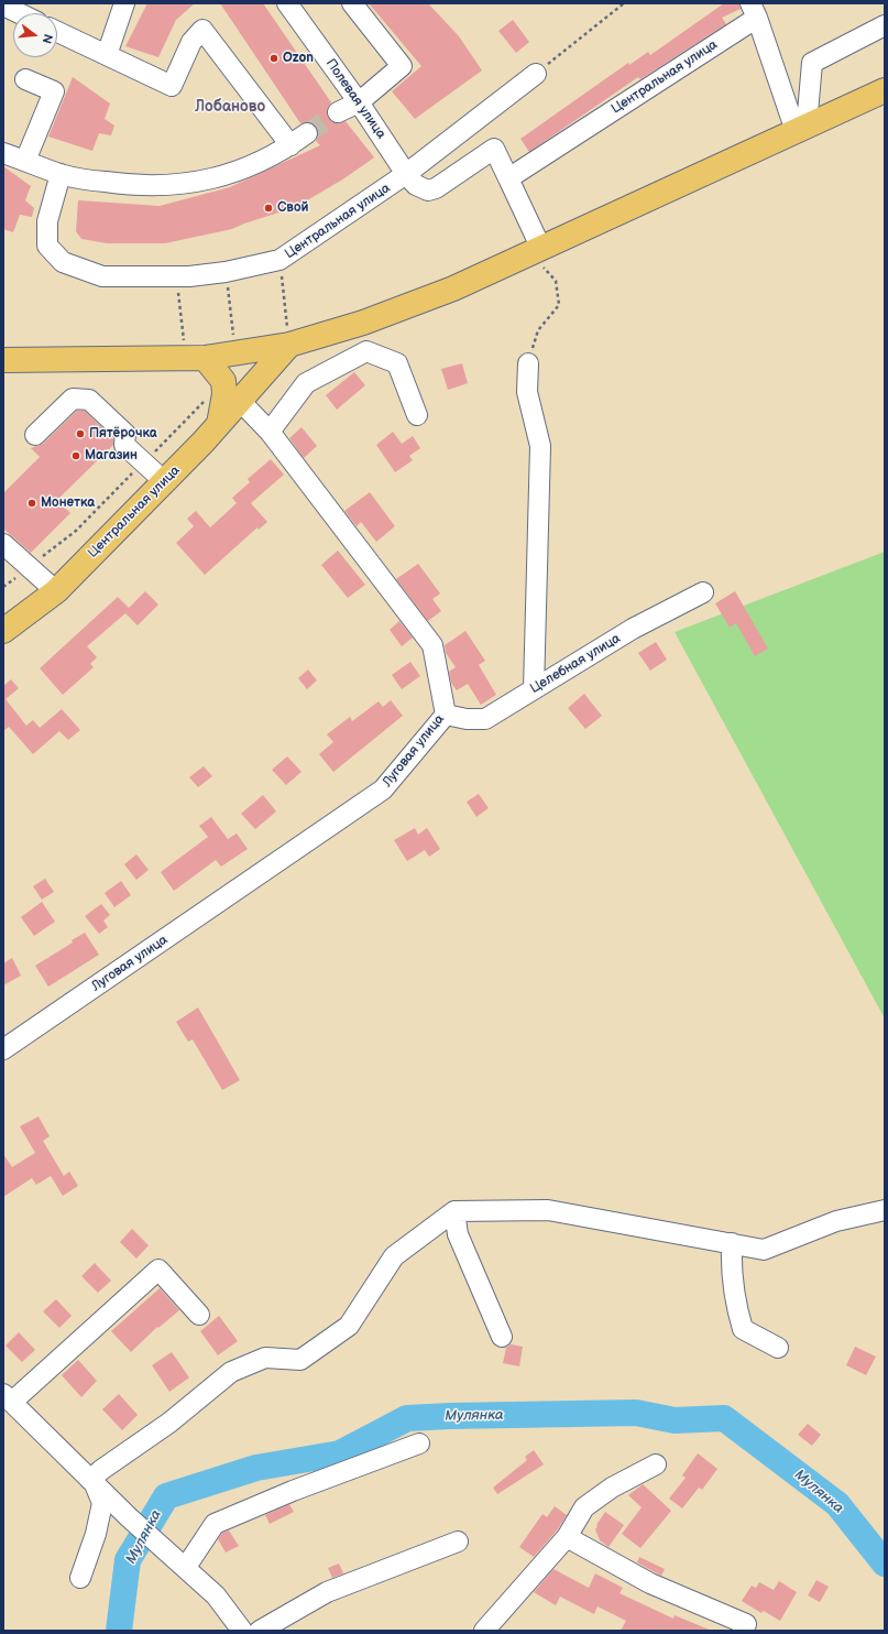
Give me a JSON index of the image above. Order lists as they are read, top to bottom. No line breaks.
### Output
{"streets":{"main road":["Центральная улица"],"street":["Полевая улица","Целебная улица","Луговая улица"]},"crossings":[["Центральная улица","Полевая улица"],["Центральная улица","Луговая улица"],["Целебная улица","Луговая улица"]],"districts":["Лобаново"],"water":["Мулянка"],"places":["Ozon","Свой","Пятёрочка","Магазин","Монетка"],"north":"right"}
